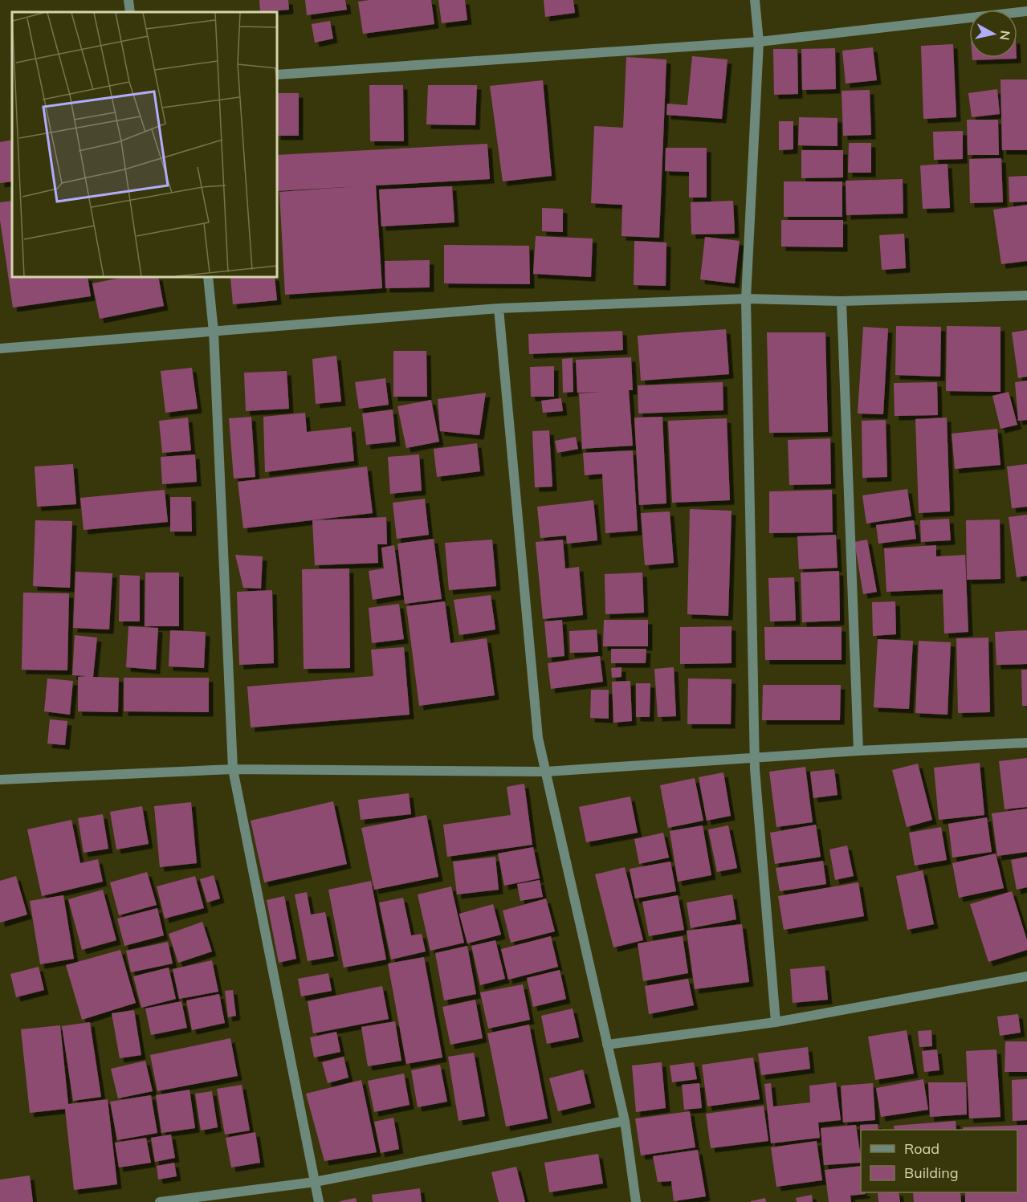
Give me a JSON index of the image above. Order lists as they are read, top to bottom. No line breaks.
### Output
{"legend":["Road","Building"],"north":"right"}
